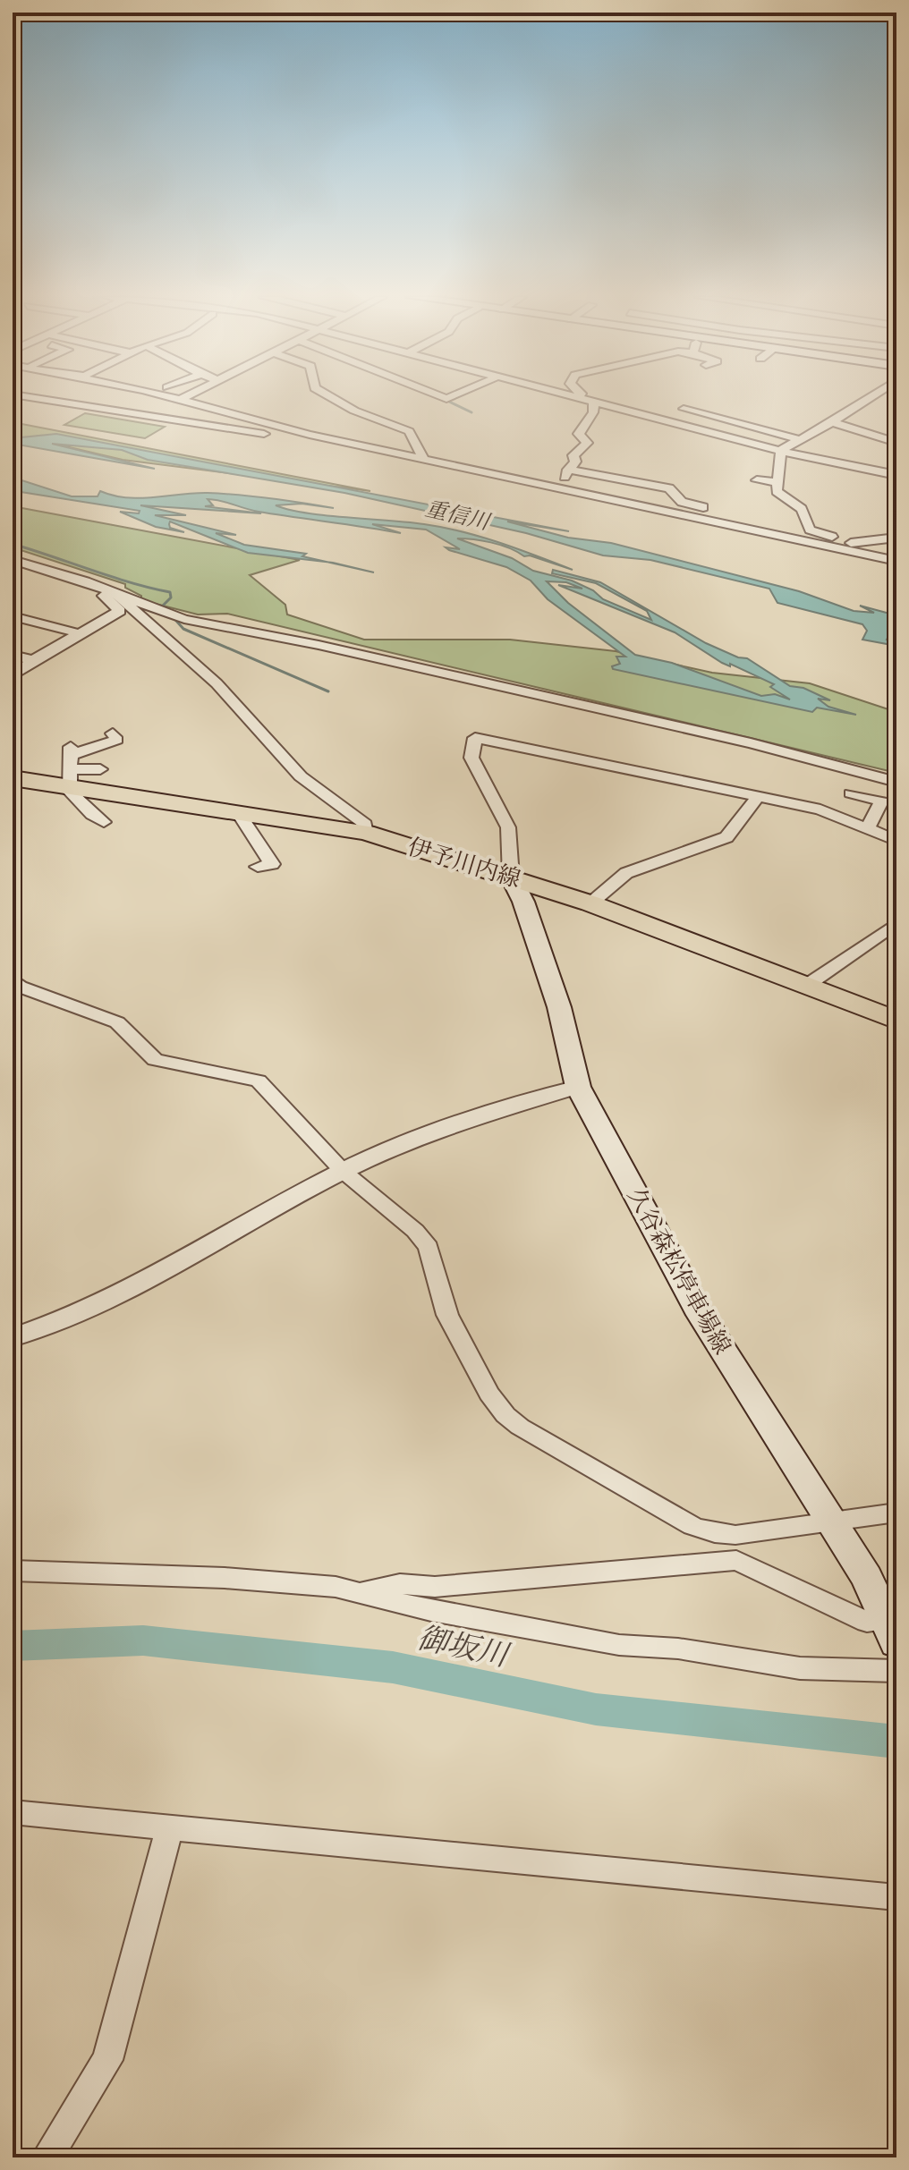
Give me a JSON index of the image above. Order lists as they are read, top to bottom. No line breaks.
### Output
{"streets":{"main road":["伊予川内線","久谷森松停車場線"]},"crossings":[["伊予川内線","久谷森松停車場線"]],"water":["重信川","御坂川"]}
